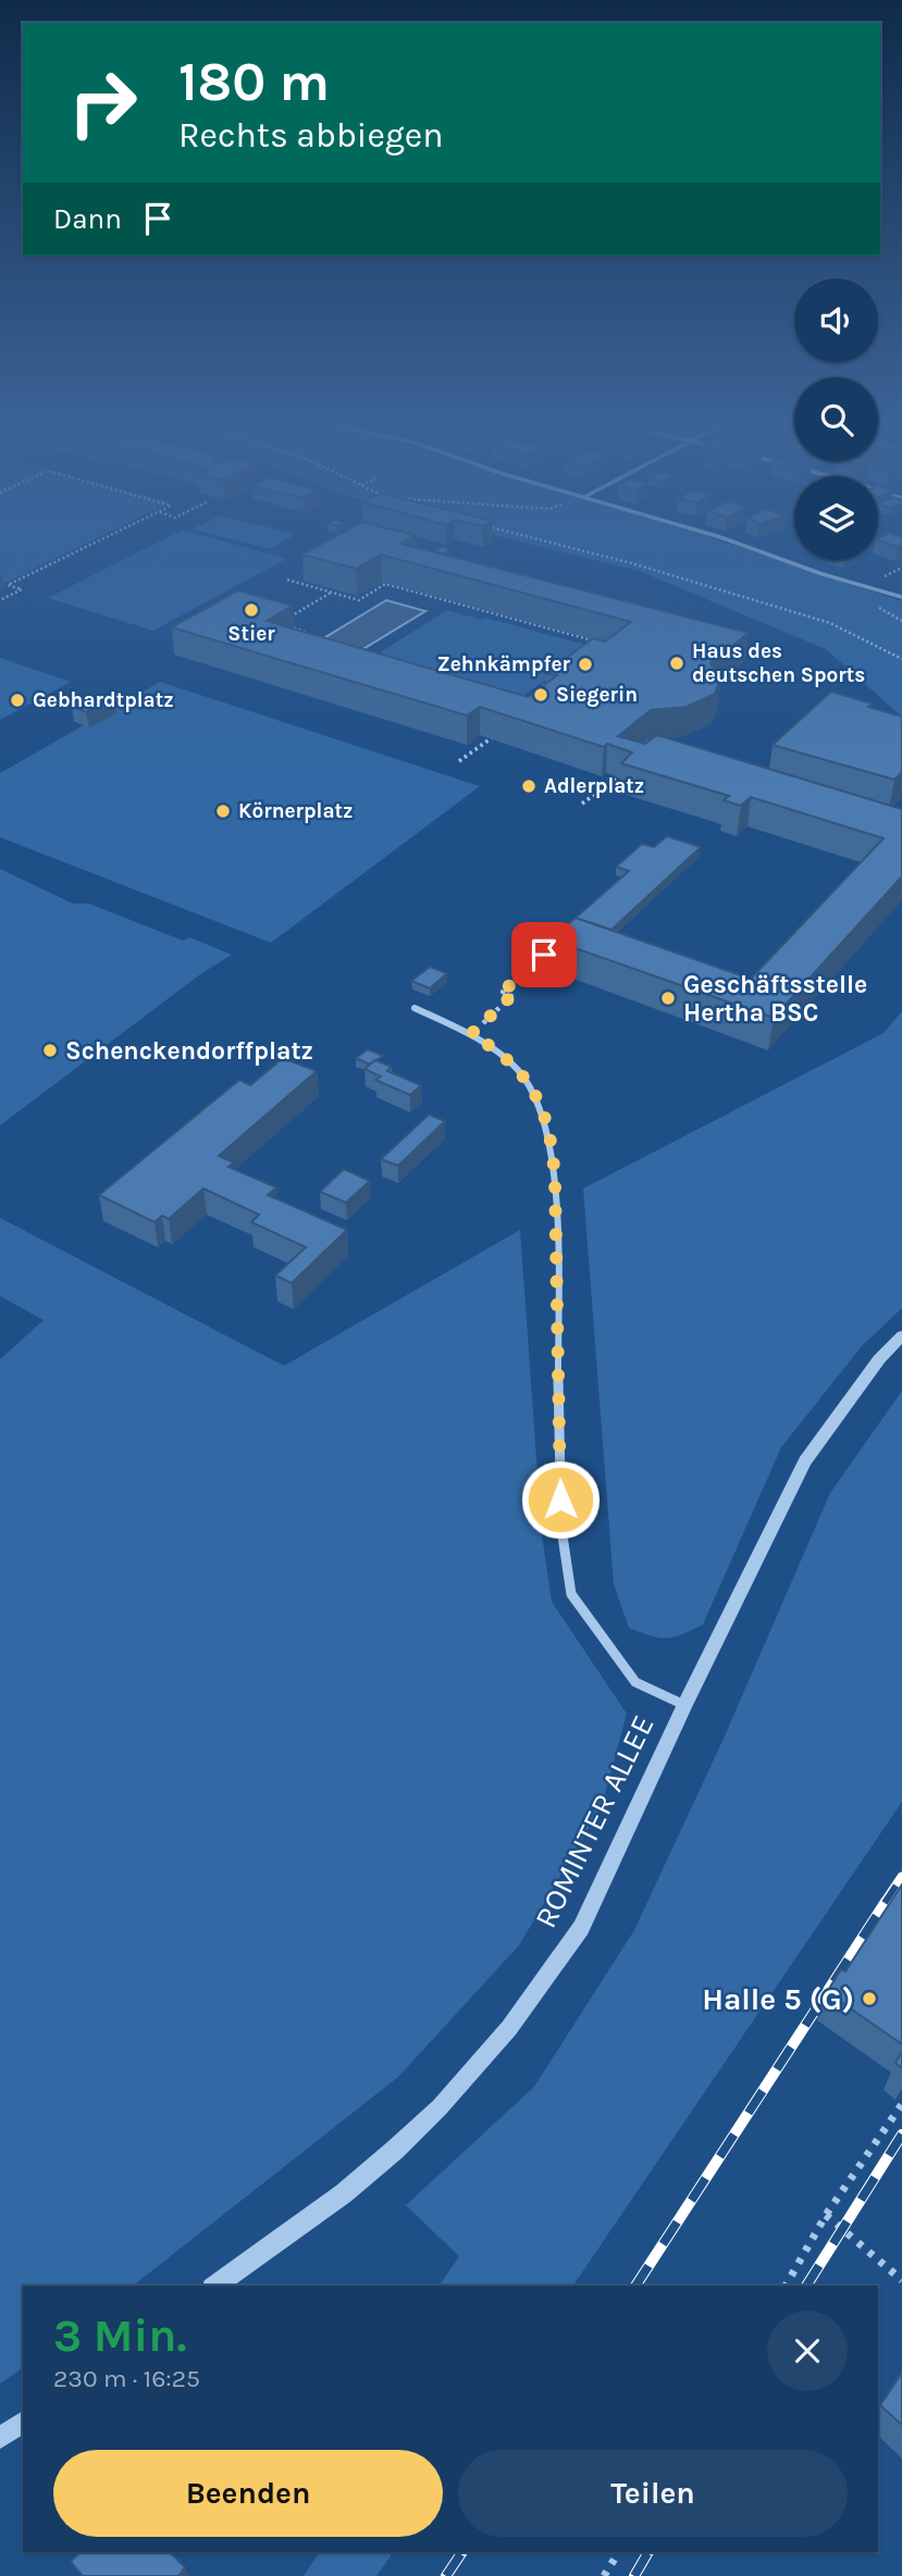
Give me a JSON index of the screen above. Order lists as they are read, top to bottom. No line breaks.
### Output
{"streets":{"street":["ROMINTER ALLEE"]},"places":["Stier","Haus des deutschen Sports","Zehnkämpfer","Siegerin","Gebhardtplatz","Adlerplatz","Körnerplatz","Geschäftsstelle Hertha BSC","Schenckendorffplatz","Halle 5 (G)"],"page":{"turn":["180 m","Rechts abbiegen"],"then":"Dann","heading":["3 Min.","230 m · 16:25"],"buttons":["Beenden","Teilen"]}}
